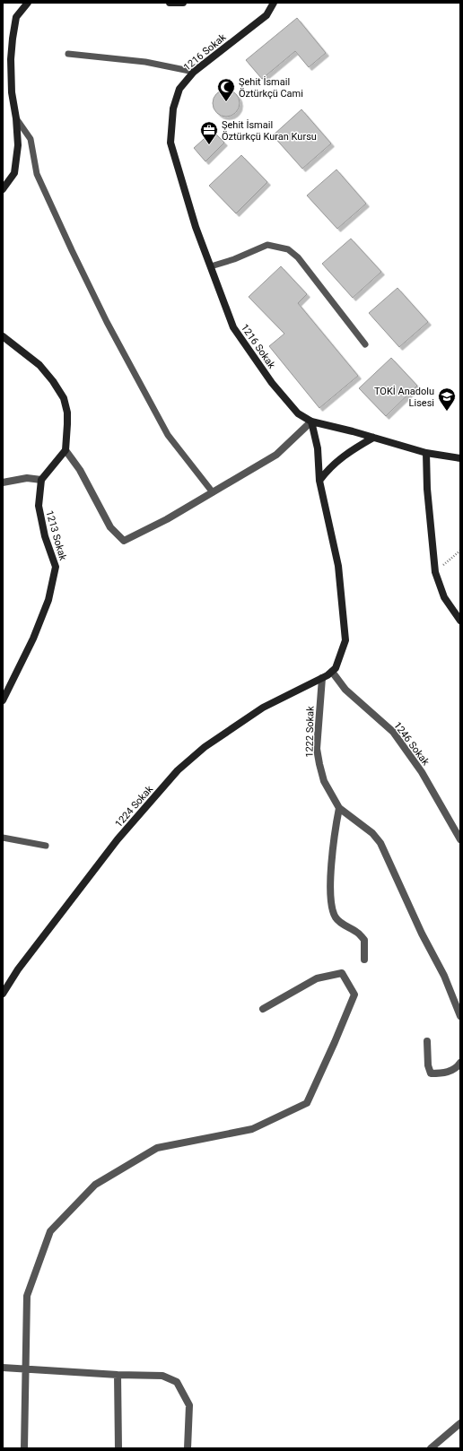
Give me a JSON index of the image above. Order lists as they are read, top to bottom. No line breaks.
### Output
{"streets":{"street":["1216 Sokak","1213 Sokak","1222 Sokak","1246 Sokak","1224 Sokak"]},"crossings":[["1222 Sokak","1224 Sokak"]],"places":{"mosque":["Şehit İsmail Öztürkçü Cami"],"office":["Şehit İsmail Öztürkçü Kuran Kursu"],"school or university":["TOKİ Anadolu Lisesi"]}}
